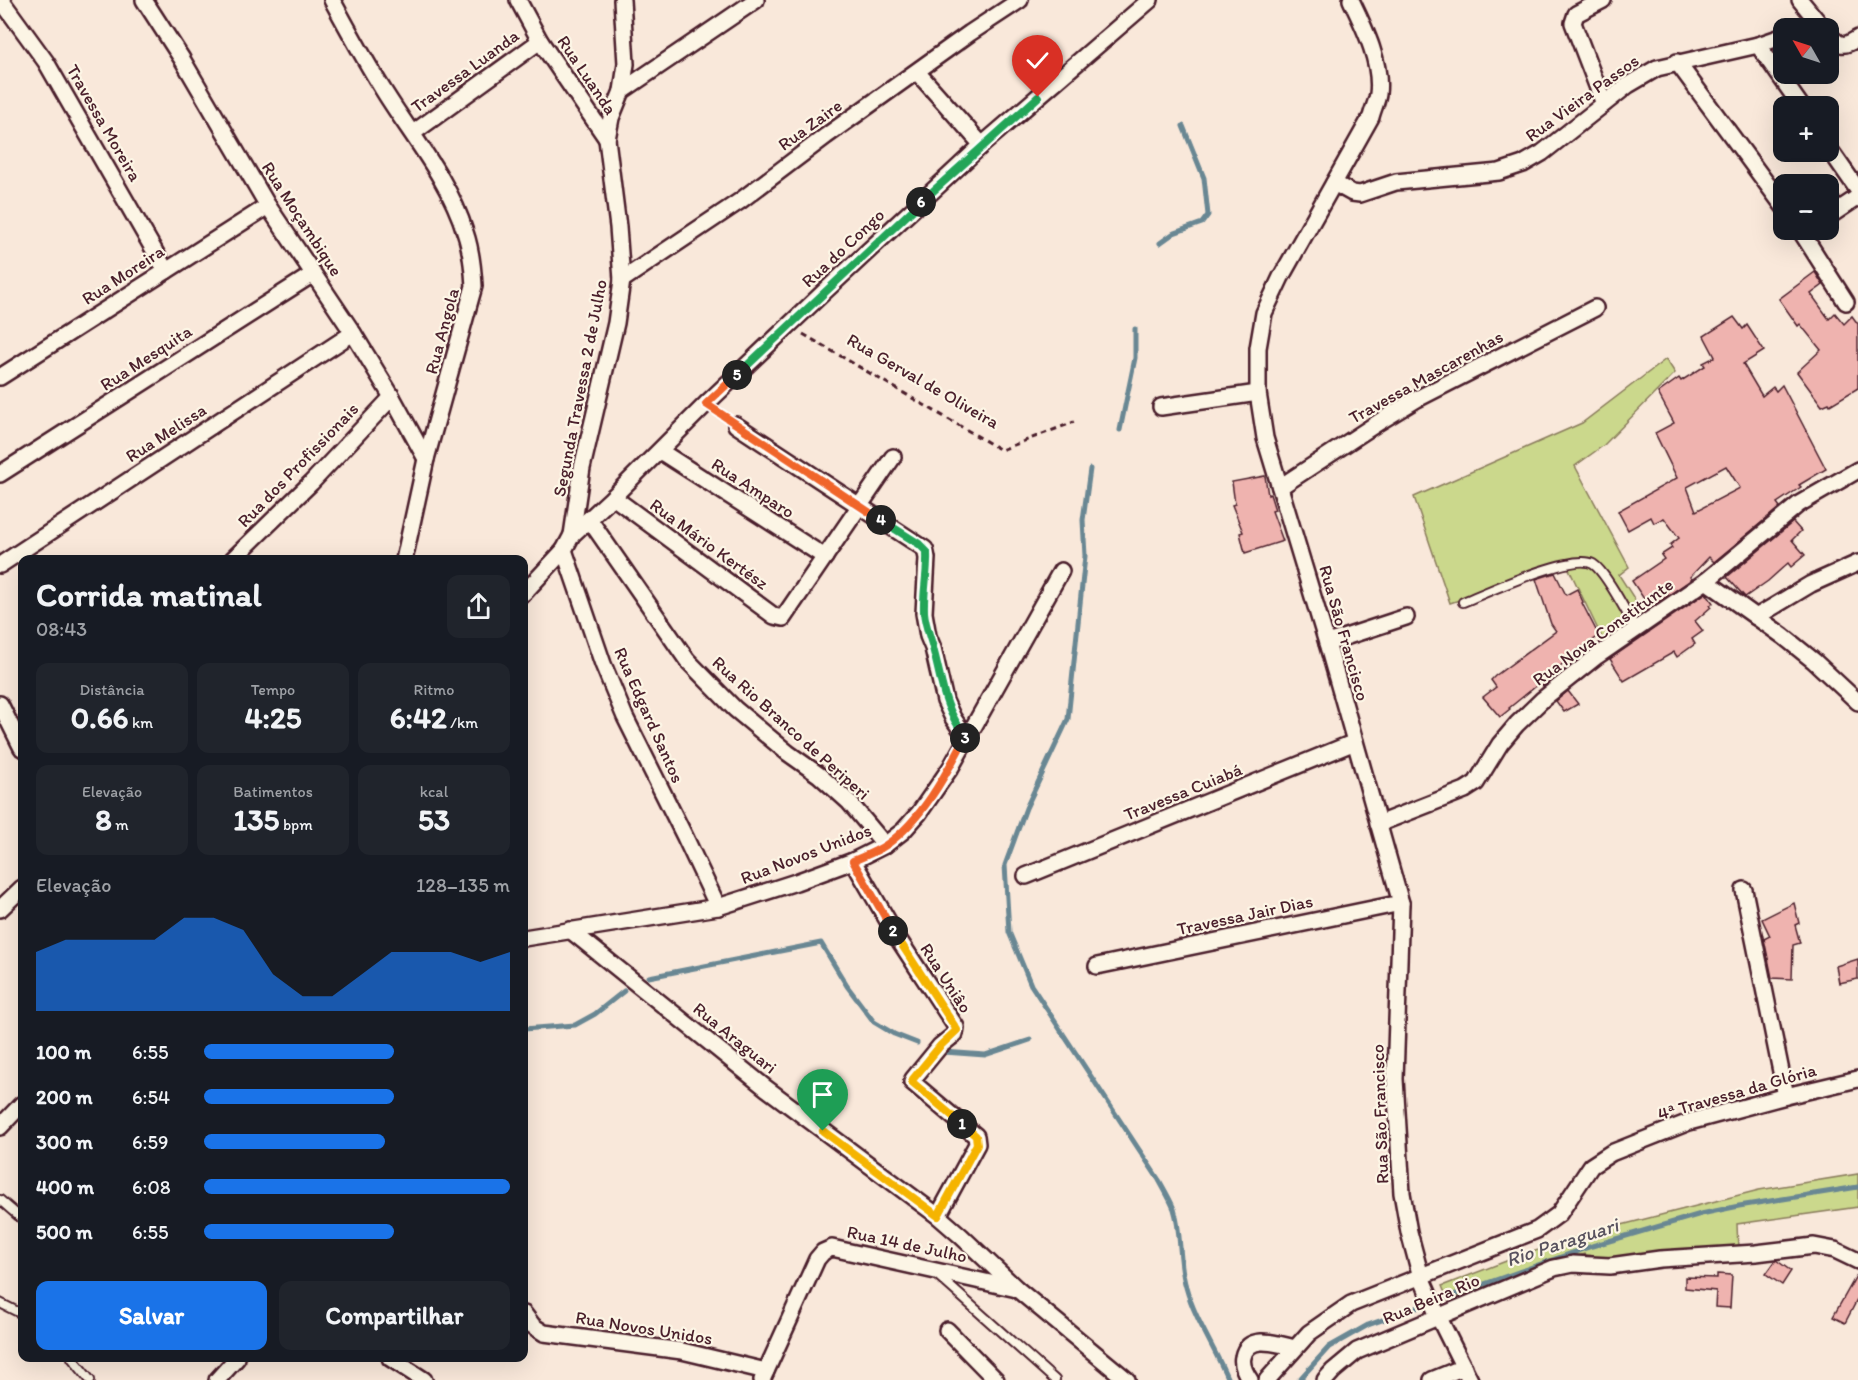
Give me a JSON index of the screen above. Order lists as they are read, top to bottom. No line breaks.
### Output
{"streets":{"street":["Travessa Luanda","Rua Luanda","Rua Vieira Passos","Travessa Moreira","Rua Zaire","Rua Moçambique","Rua do Congo","Rua Moreira","Rua Angola","Rua Mesquita","Travessa Mascarenhas","Segunda Travessa 2 de Julho","Rua Melissa","Rua dos Profissionais","Rua Amparo","Rua Mário Kertész","Rua Nova Constitunte","Rua São Francisco","Rua Edgard Santos","Rua Rio Branco de Periperi","Travessa Cuiabá","Rua Novos Unidos","Travessa Jair Dias","Rua Uniâo","Rua Araguari","4ª Travessa da Glória","Rua 14 de Julho","Rua Beira Rio"],"path":["Rua Gerval de Oliveira"]},"crossings":[["Travessa Luanda","Rua Luanda"],["Travessa Luanda","Rua Angola"],["Rua Luanda","Segunda Travessa 2 de Julho"],["Rua Vieira Passos","Rua São Francisco"],["Travessa Moreira","Rua Moreira"],["Rua Zaire","Segunda Travessa 2 de Julho"],["Rua Moçambique","Rua Moreira"],["Rua Moçambique","Rua Angola"],["Rua Moçambique","Rua Mesquita"],["Rua Moçambique","Rua Melissa"],["Rua Moçambique","Rua dos Profissionais"],["Rua do Congo","Rua Gerval de Oliveira"],["Rua do Congo","Segunda Travessa 2 de Julho"],["Rua do Congo","Rua Amparo"],["Rua do Congo","Rua Mário Kertész"],["Rua do Congo","Rua Rio Branco de Periperi"],["Travessa Mascarenhas","Rua São Francisco"],["Rua Amparo","Rua Mário Kertész"],["Rua Nova Constitunte","Rua São Francisco"],["Rua São Francisco","Travessa Cuiabá"],["Rua São Francisco","Travessa Jair Dias"],["Rua São Francisco","4ª Travessa da Glória"],["Rua São Francisco","Rua Beira Rio"],["Rua Edgard Santos","Rua Novos Unidos"],["Rua Rio Branco de Periperi","Rua Novos Unidos"],["Rua Novos Unidos","Rua Uniâo"],["Rua Novos Unidos","Rua Araguari"],["Rua Novos Unidos","Rua 14 de Julho"],["Rua Uniâo","Rua Araguari"],["Rua Araguari","Rua 14 de Julho"]],"water":["Rio Paraguari"],"north":"top left","page":{"map_buttons":["+","−"],"pins":["6","5","4","3","2","1"],"heading":["Corrida matinal","08:43"],"stats":[["Distância","0.66 km"],["Tempo","4:25"],["Ritmo","6:42 /km"],["Elevação","8 m"],["Batimentos","135 bpm"],["kcal","53"]],"chart":["Elevação","128–135 m"],"list":[{"name":"100 m","note":"6:55"},{"name":"200 m","note":"6:54"},{"name":"300 m","note":"6:59"},{"name":"400 m","note":"6:08"},{"name":"500 m","note":"6:55"}],"buttons":["Salvar","Compartilhar"]}}
